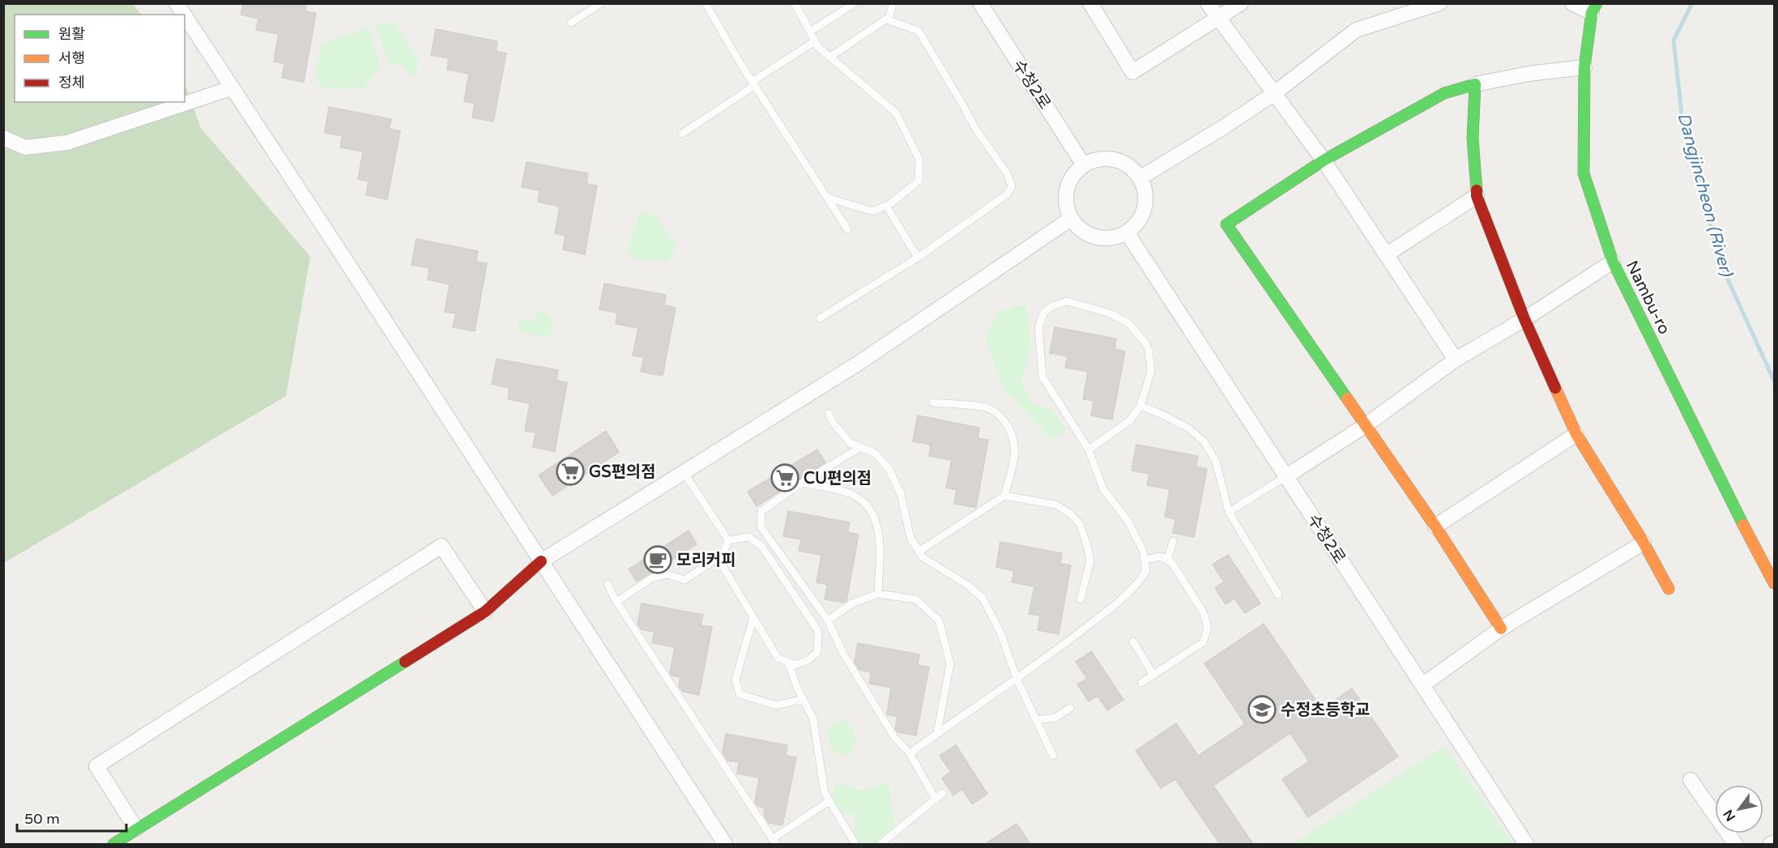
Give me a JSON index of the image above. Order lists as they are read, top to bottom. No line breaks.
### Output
{"streets":{"street":["수청2로","Nambu-ro"]},"water":["Dangjincheon (River)"],"places":{"supermarket":["GS편의점","CU편의점"],"cafe":["모리커피"],"school or university":["수정초등학교"]},"legend":["원활","서행","정체"],"scale_bar":"50 m","north":"bottom left"}
